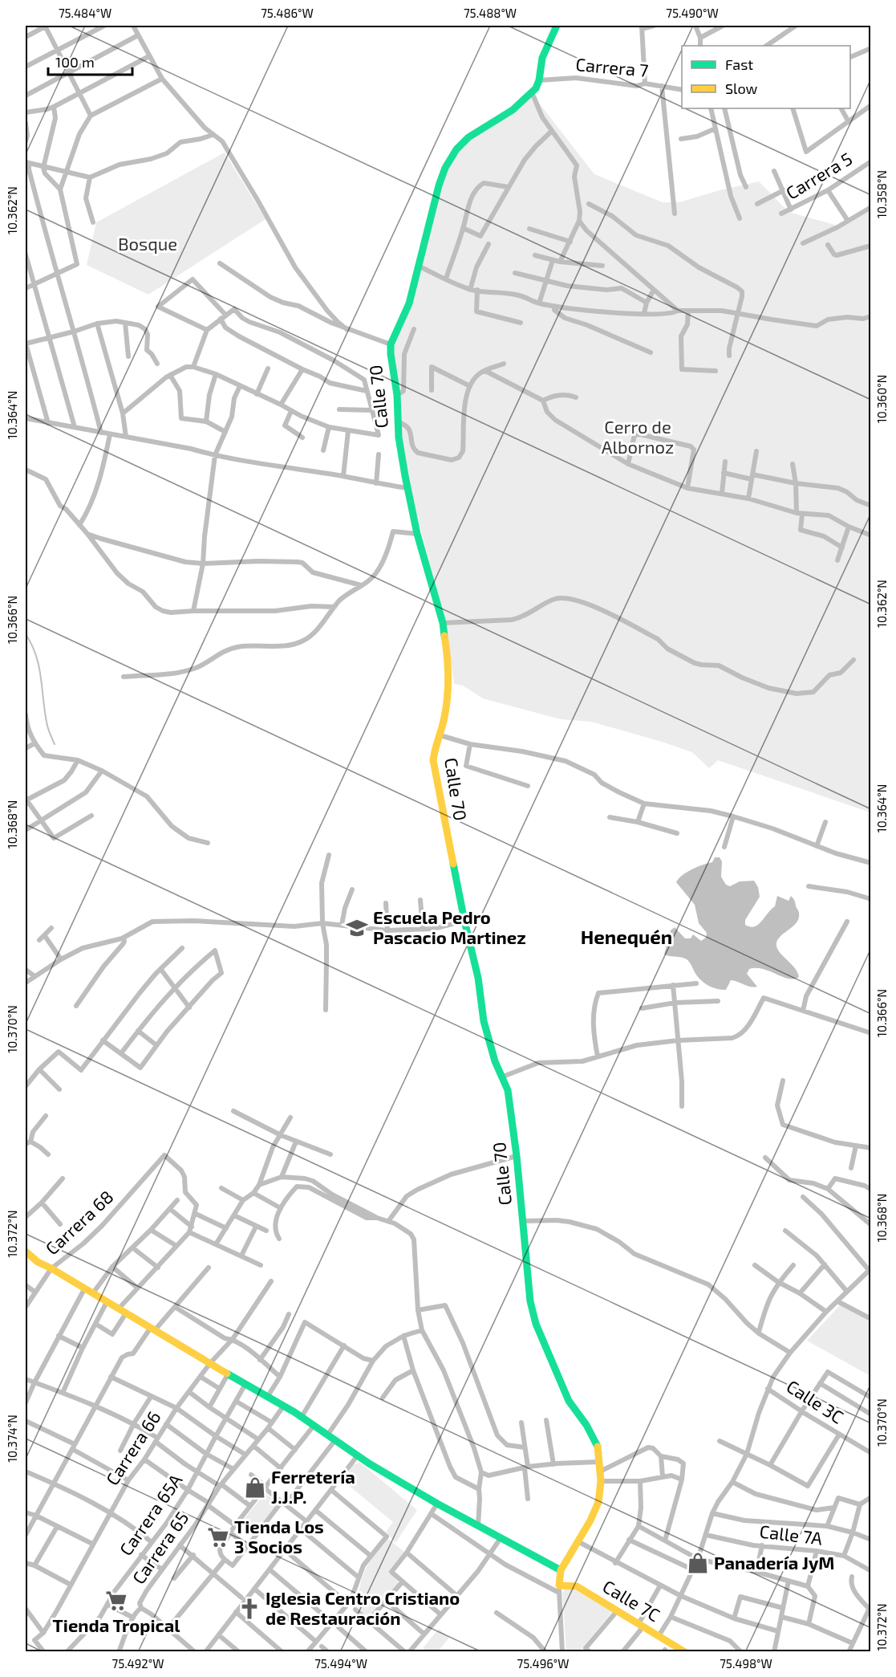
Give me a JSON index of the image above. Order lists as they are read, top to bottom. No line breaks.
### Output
{"streets":{"street":["Carrera 7","Carrera 5","Calle 70","Carrera 68","Calle 3C","Carrera 66","Carrera 65A","Calle 7A","Carrera 65","Calle 7C"]},"crossings":[["Carrera 7","Calle 70"],["Calle 70","Calle 7C"]],"districts":["Henequén"],"parks":["Bosque","Cerro de Albornoz"],"places":{"school or university":["Escuela Pedro Pascacio Martinez"],"shop":["Ferretería J.J.P.","Panadería JyM"],"supermarket":["Tienda Los 3 Socios","Tienda Tropical"],"church":["Iglesia Centro Cristiano de Restauración"]},"legend":["Fast","Slow"],"scale_bar":"100 m","coordinates":["75.484°W","75.486°W","75.488°W","75.490°W","10.358°N","10.362°N","10.360°N","10.364°N","10.366°N","10.368°N","10.370°N","10.372°N","10.374°N","75.492°W","75.494°W","75.496°W","75.498°W"]}
